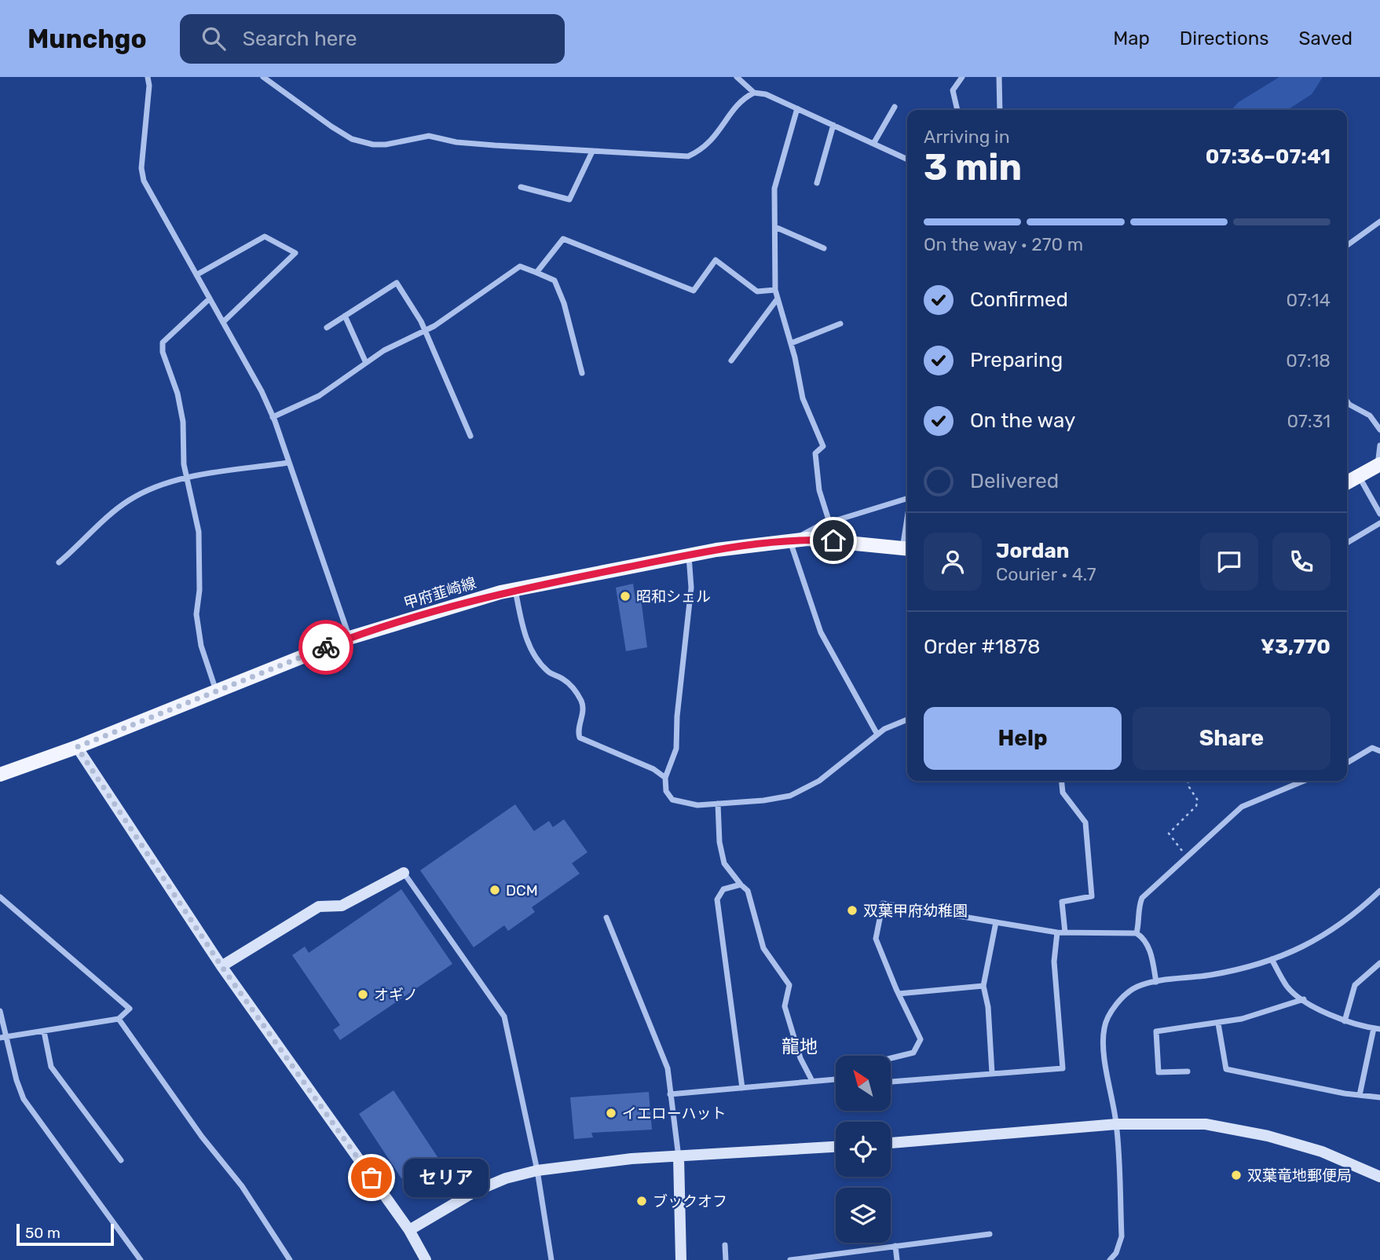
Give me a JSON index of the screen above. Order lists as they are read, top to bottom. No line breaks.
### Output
{"streets":{"main road":["甲府韮崎線"]},"districts":["龍地"],"places":["昭和シェル","DCM","双葉甲府幼稚園","オギノ","イエローハット","双葉竜地郵便局","セリア","ブックオフ"],"scale_bar":"50 m","north":"top left","page":{"header":"Munchgo","search":"Search here","nav":["Map","Directions","Saved"],"heading":["3 min","Arriving in","07:36–07:41"],"panel":["Jordan","Courier · 4.7","Order #1878","¥3,770"],"bar":"On the way · 270 m","list":[["Confirmed","07:14"],["Preparing","07:18"],["On the way","07:31"],"Delivered"],"buttons":["Help","Share"],"bubble":"セリア","scale":"50 m"}}
